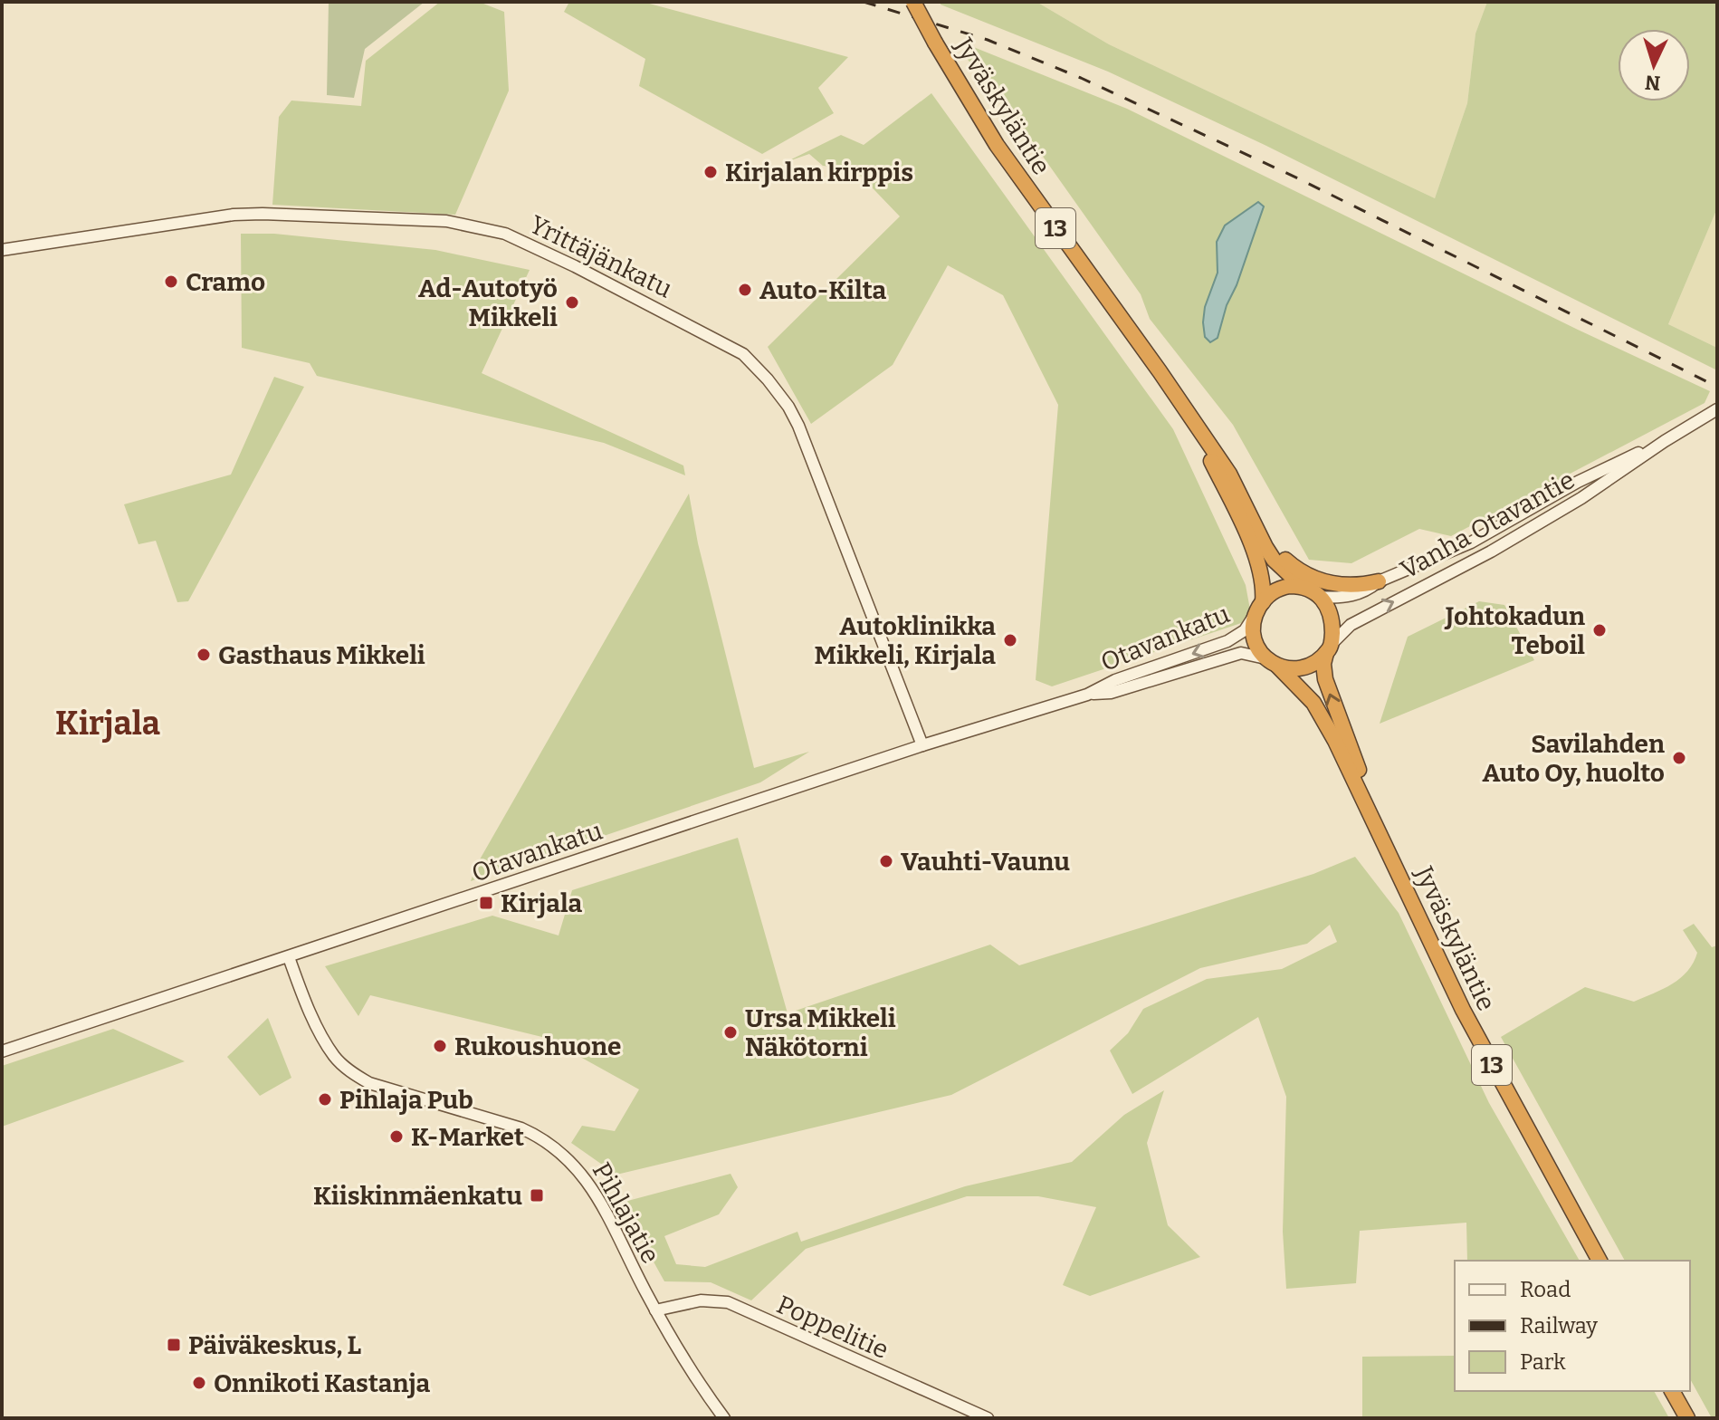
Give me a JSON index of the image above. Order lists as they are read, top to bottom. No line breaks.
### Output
{"streets":{"highway":["Jyväskyläntie","13"],"main road":["Yrittäjänkatu","Vanha Otavantie","Otavankatu","Pihlajatie","Poppelitie"]},"crossings":[["Jyväskyläntie","13"],["Jyväskyläntie","Vanha Otavantie"],["Jyväskyläntie","Otavankatu"],["13","Vanha Otavantie"],["13","Otavankatu"],["Yrittäjänkatu","Otavankatu"],["Vanha Otavantie","Otavankatu"],["Otavankatu","Pihlajatie"],["Pihlajatie","Poppelitie"]],"districts":["Kirjala"],"places":{"other":["Kirjalan kirppis","Cramo","Auto-Kilta","Ad-Autotyö Mikkeli","Johtokadun Teboil","Autoklinikka Mikkeli, Kirjala","Gasthaus Mikkeli","Savilahden Auto Oy, huolto","Vauhti-Vaunu","Ursa Mikkeli Näkötorni","Rukoushuone","Pihlaja Pub","K-Market","Onnikoti Kastanja"],"transit":["Kirjala","Kiiskinmäenkatu","Päiväkeskus, L"]},"legend":["Road","Railway","Park"],"north":"bottom"}
